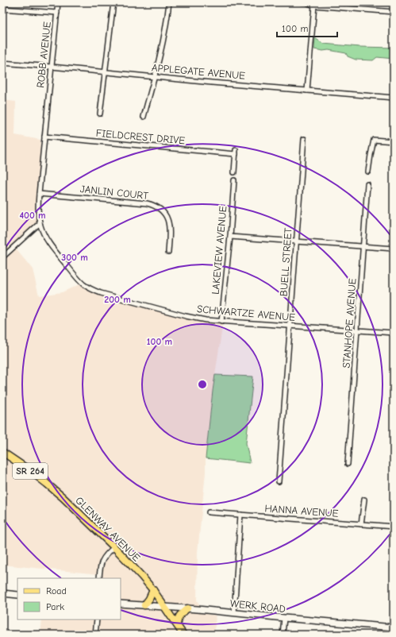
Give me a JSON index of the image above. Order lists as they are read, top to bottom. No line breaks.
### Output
{"streets":{"main road":["SR 264","GLENWAY AVENUE","WERK ROAD"],"street":["ROBB AVENUE","APPLEGATE AVENUE","FIELDCREST DRIVE","JANLIN COURT","LAKEVIEW AVENUE","BUELL STREET","SCHWARTZE AVENUE","STANHOPE AVENUE","HANNA AVENUE"]},"crossings":[["ROBB AVENUE","APPLEGATE AVENUE"],["ROBB AVENUE","FIELDCREST DRIVE"],["ROBB AVENUE","JANLIN COURT"],["ROBB AVENUE","SCHWARTZE AVENUE"],["JANLIN COURT","SCHWARTZE AVENUE"],["LAKEVIEW AVENUE","SCHWARTZE AVENUE"],["BUELL STREET","SCHWARTZE AVENUE"],["SCHWARTZE AVENUE","STANHOPE AVENUE"],["GLENWAY AVENUE","WERK ROAD"]],"legend":["Road","Park"],"scale_bar":"100 m","rings":["400 m","300 m","200 m","100 m"]}
